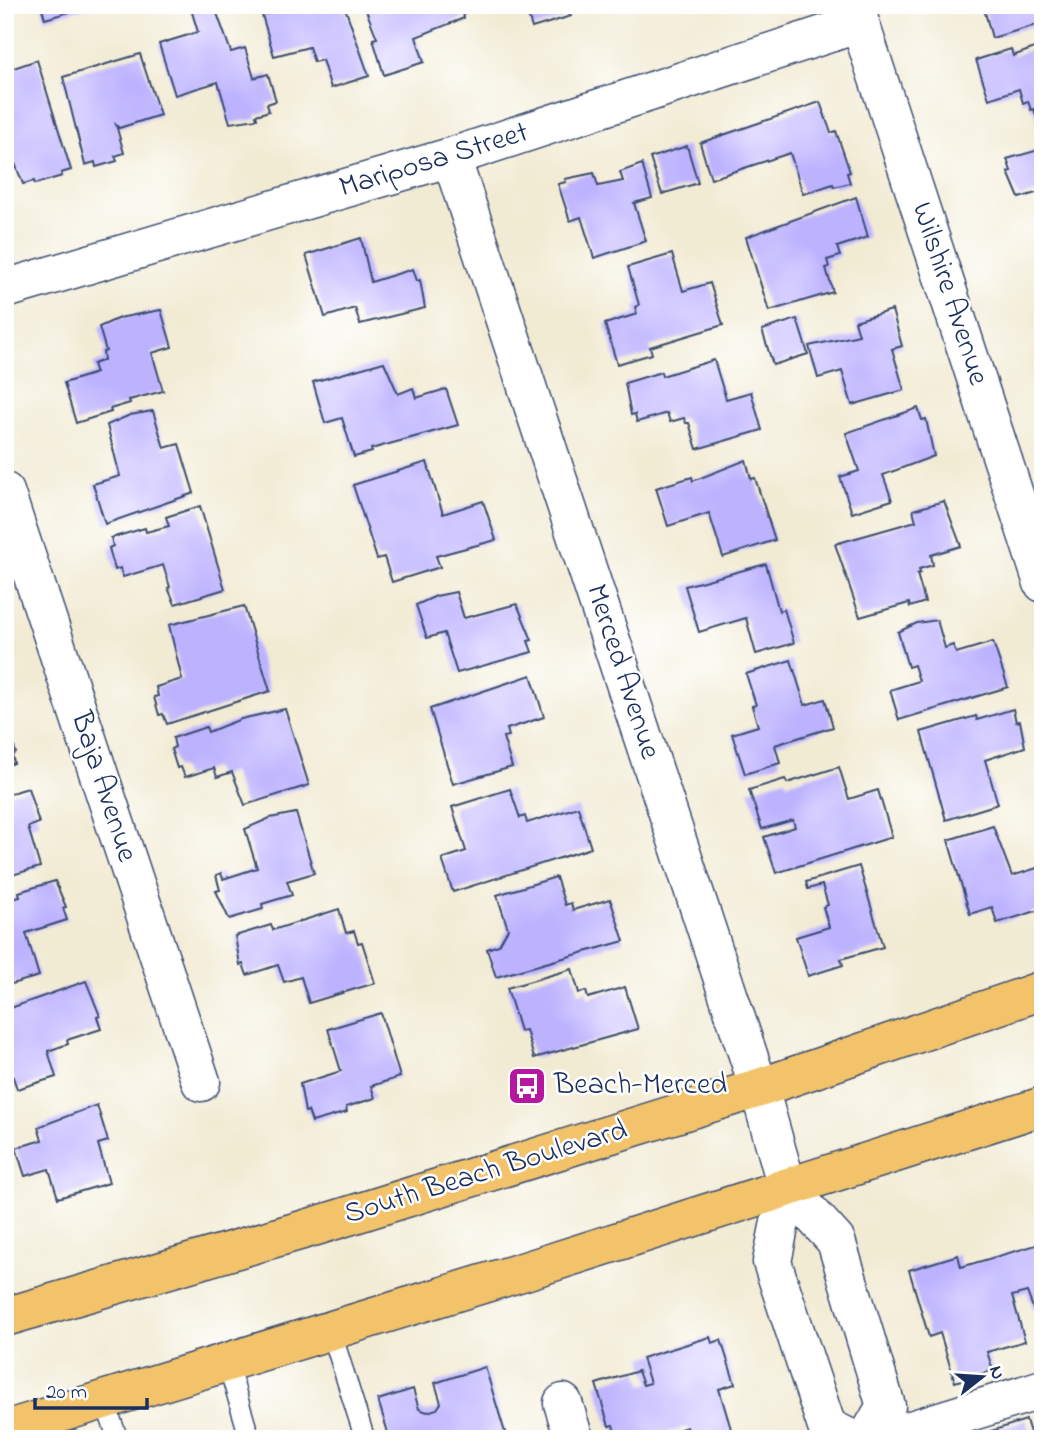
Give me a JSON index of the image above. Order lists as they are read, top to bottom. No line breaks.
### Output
{"streets":{"main road":["South Beach Boulevard"],"street":["Mariposa Street","Wilshire Avenue","Merced Avenue","Baja Avenue"]},"crossings":[["Mariposa Street","Wilshire Avenue"],["Mariposa Street","Merced Avenue"],["Merced Avenue","South Beach Boulevard"]],"places":{"bus stop":["Beach-Merced"]},"scale_bar":"20 m","north":"right"}
